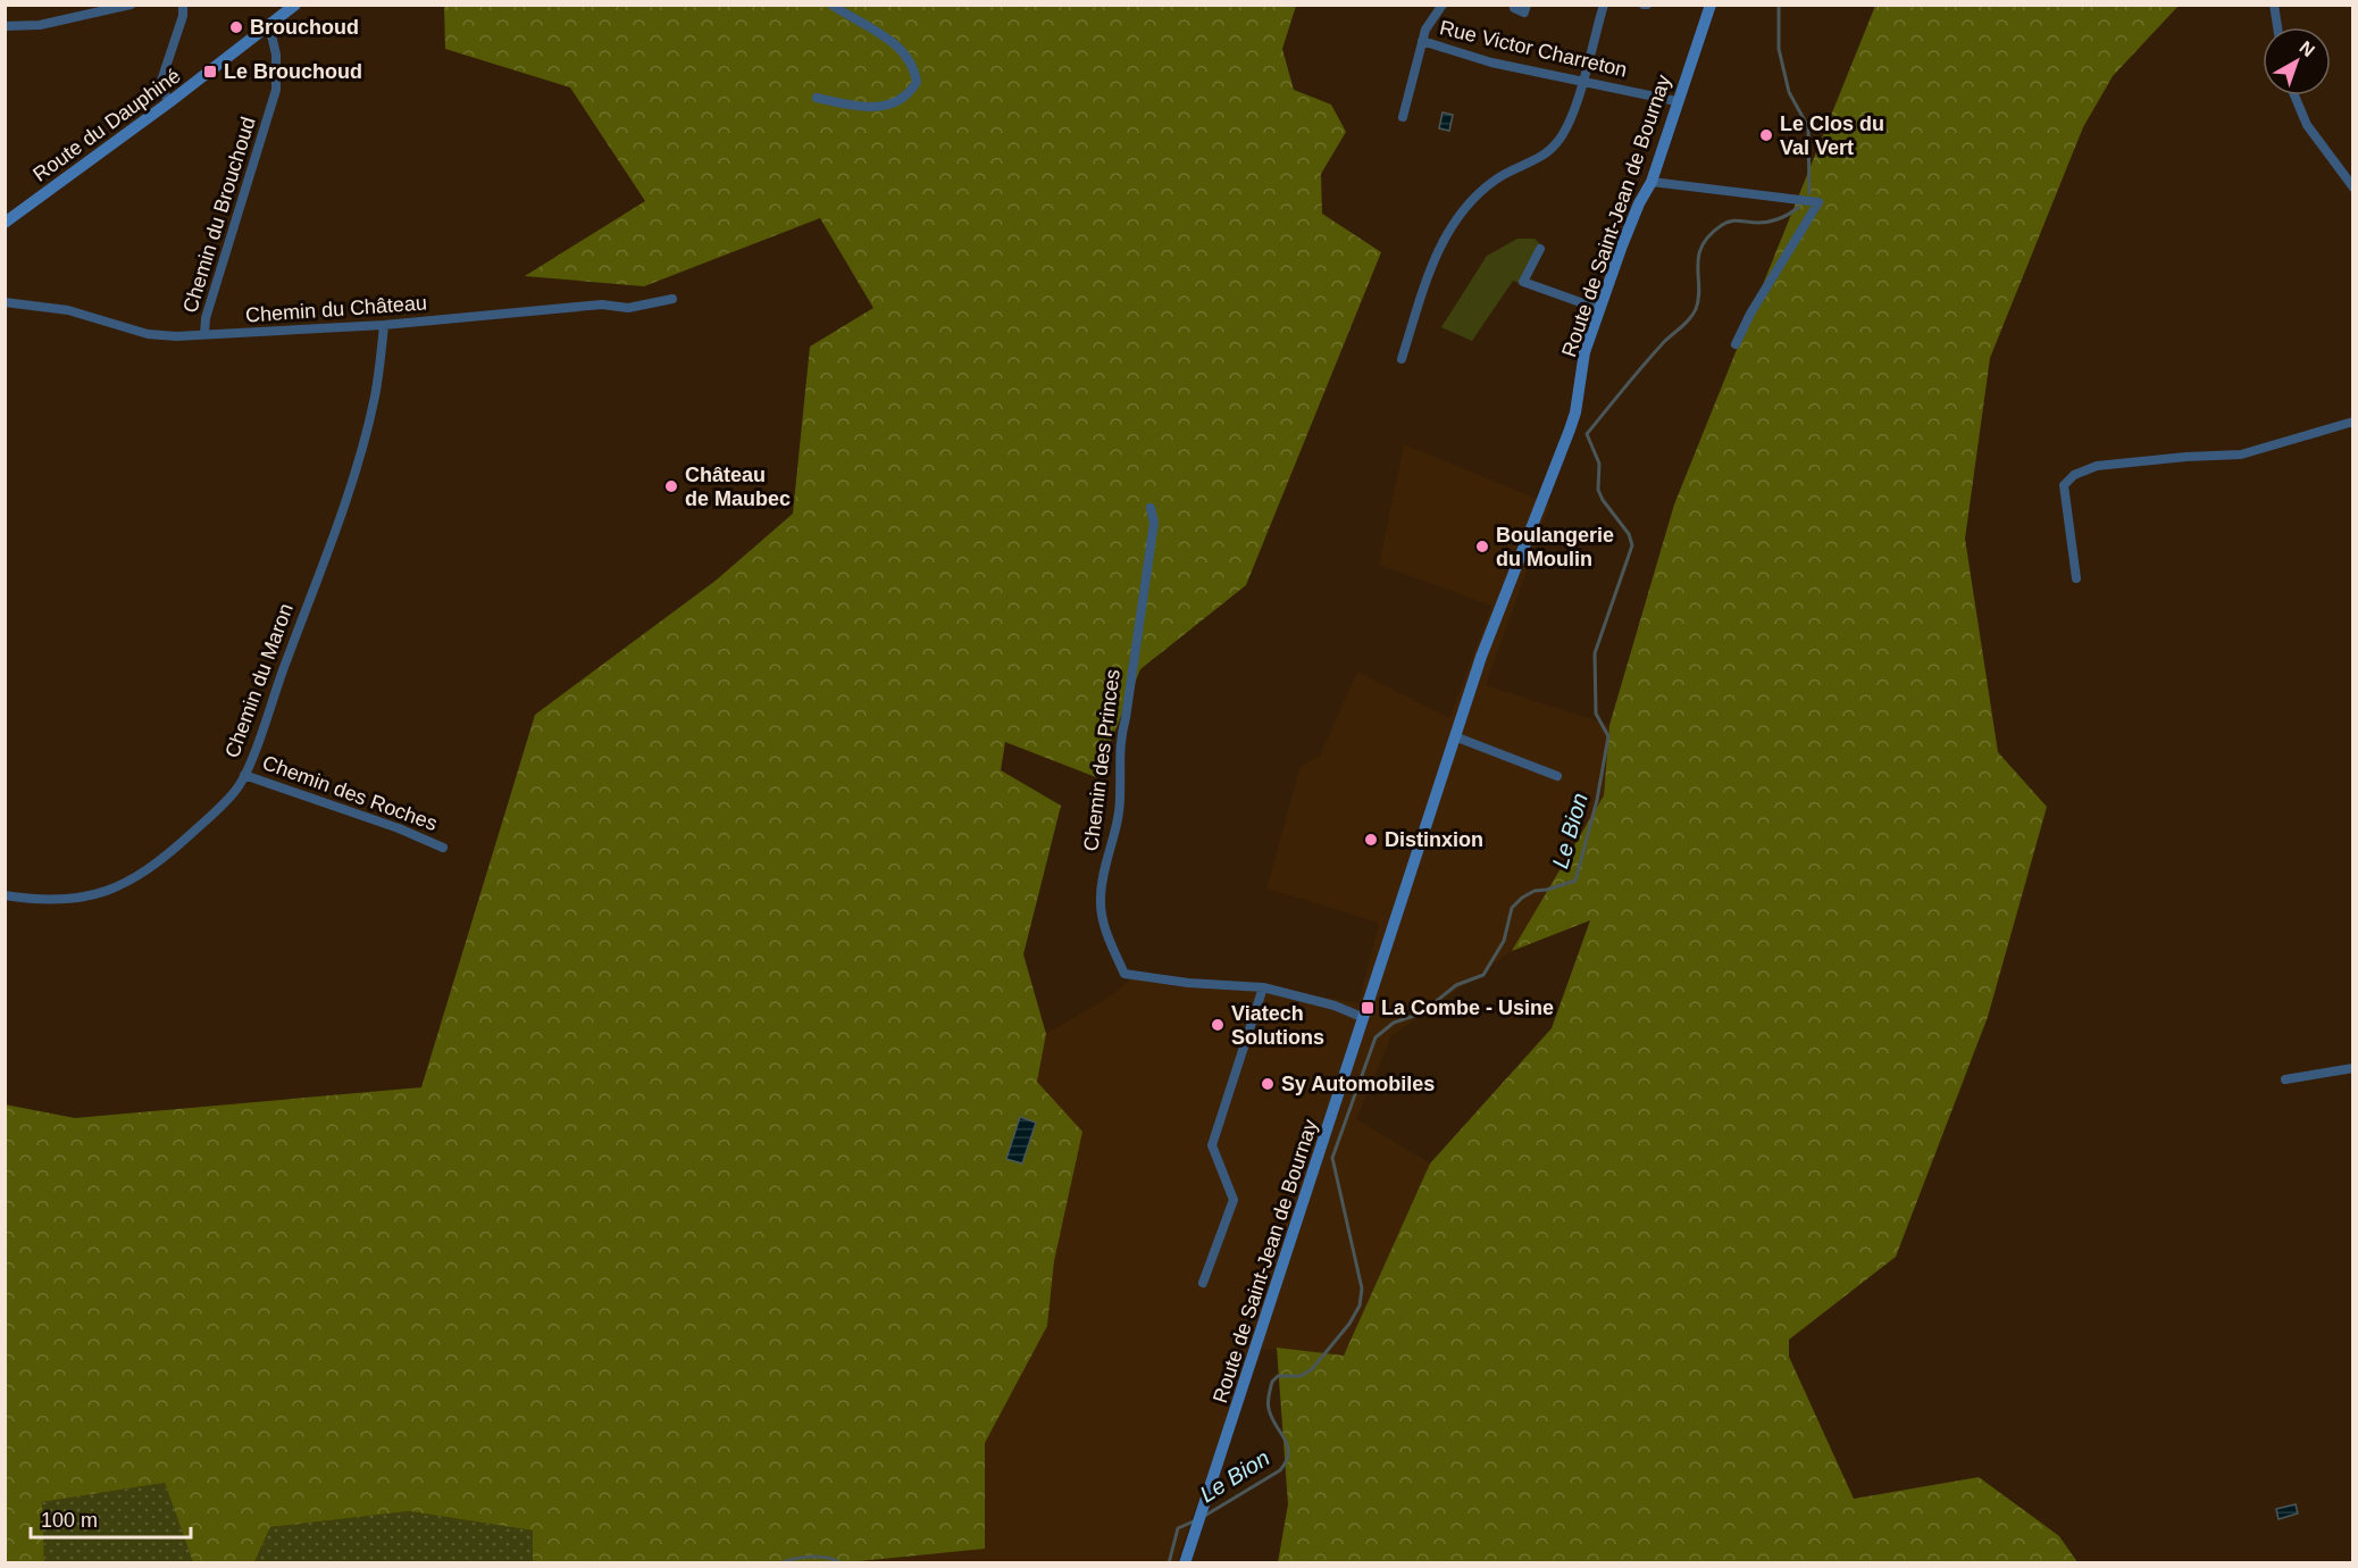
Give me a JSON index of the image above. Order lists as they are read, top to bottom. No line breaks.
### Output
{"streets":{"main road":["Route du Dauphiné","Route de Saint-Jean de Bournay"],"street":["Rue Victor Charreton","Chemin du Brouchoud","Chemin du Château","Chemin du Maron","Chemin des Princes","Chemin des Roches"]},"crossings":[["Rue Victor Charreton","Route de Saint-Jean de Bournay"],["Route du Dauphiné","Chemin du Brouchoud"],["Chemin du Brouchoud","Chemin du Château"],["Route de Saint-Jean de Bournay","Chemin des Princes"],["Chemin du Château","Chemin du Maron"],["Chemin du Maron","Chemin des Roches"]],"water":["Le Bion"],"places":{"other":["Brouchoud","Le Clos du Val Vert","Château de Maubec","Boulangerie du Moulin","Distinxion","Viatech Solutions","Sy Automobiles"],"transit":["Le Brouchoud","La Combe - Usine"]},"scale_bar":"100 m","north":"top right"}
